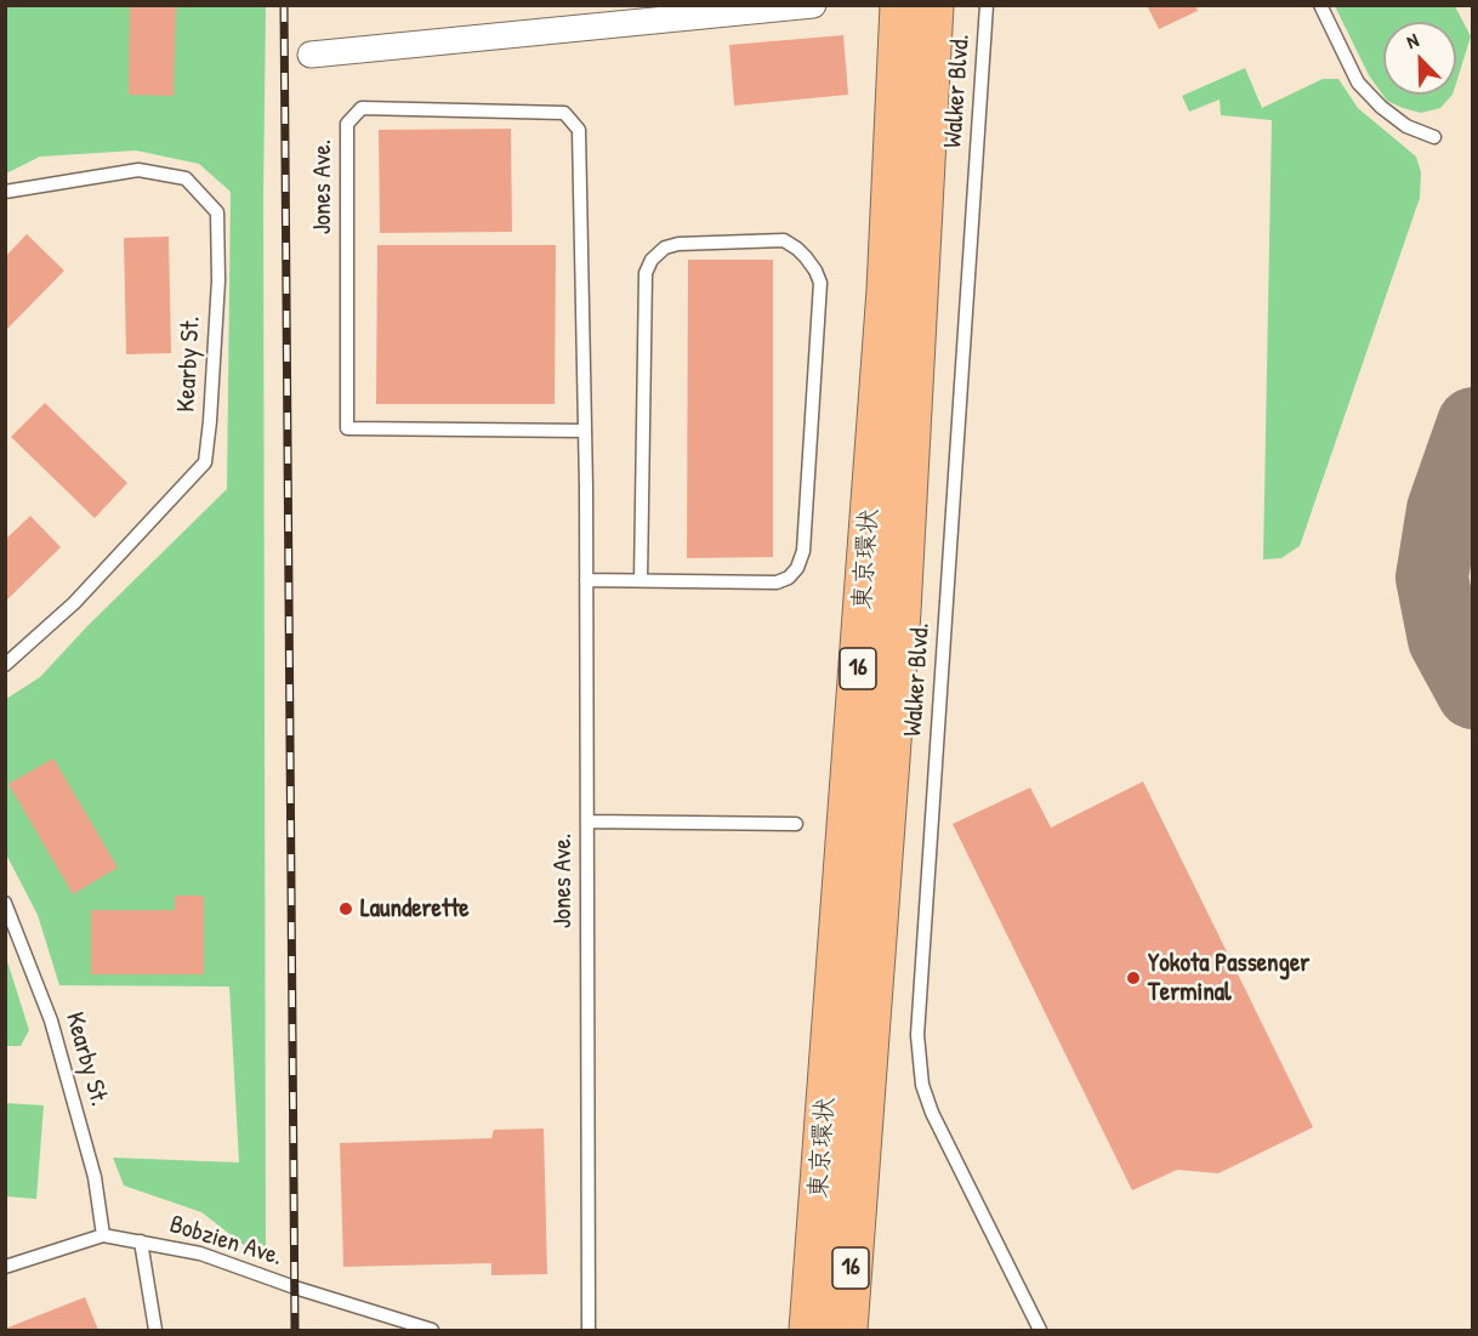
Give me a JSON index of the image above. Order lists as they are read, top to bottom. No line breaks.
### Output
{"streets":{"highway":["東京環状","16"],"lane":["Walker Blvd.","Jones Ave.","Kearby St.","Bobzien Ave."]},"crossings":[["Kearby St.","Bobzien Ave."]],"places":["Launderette","Yokota Passenger Terminal"],"north":"top left"}
